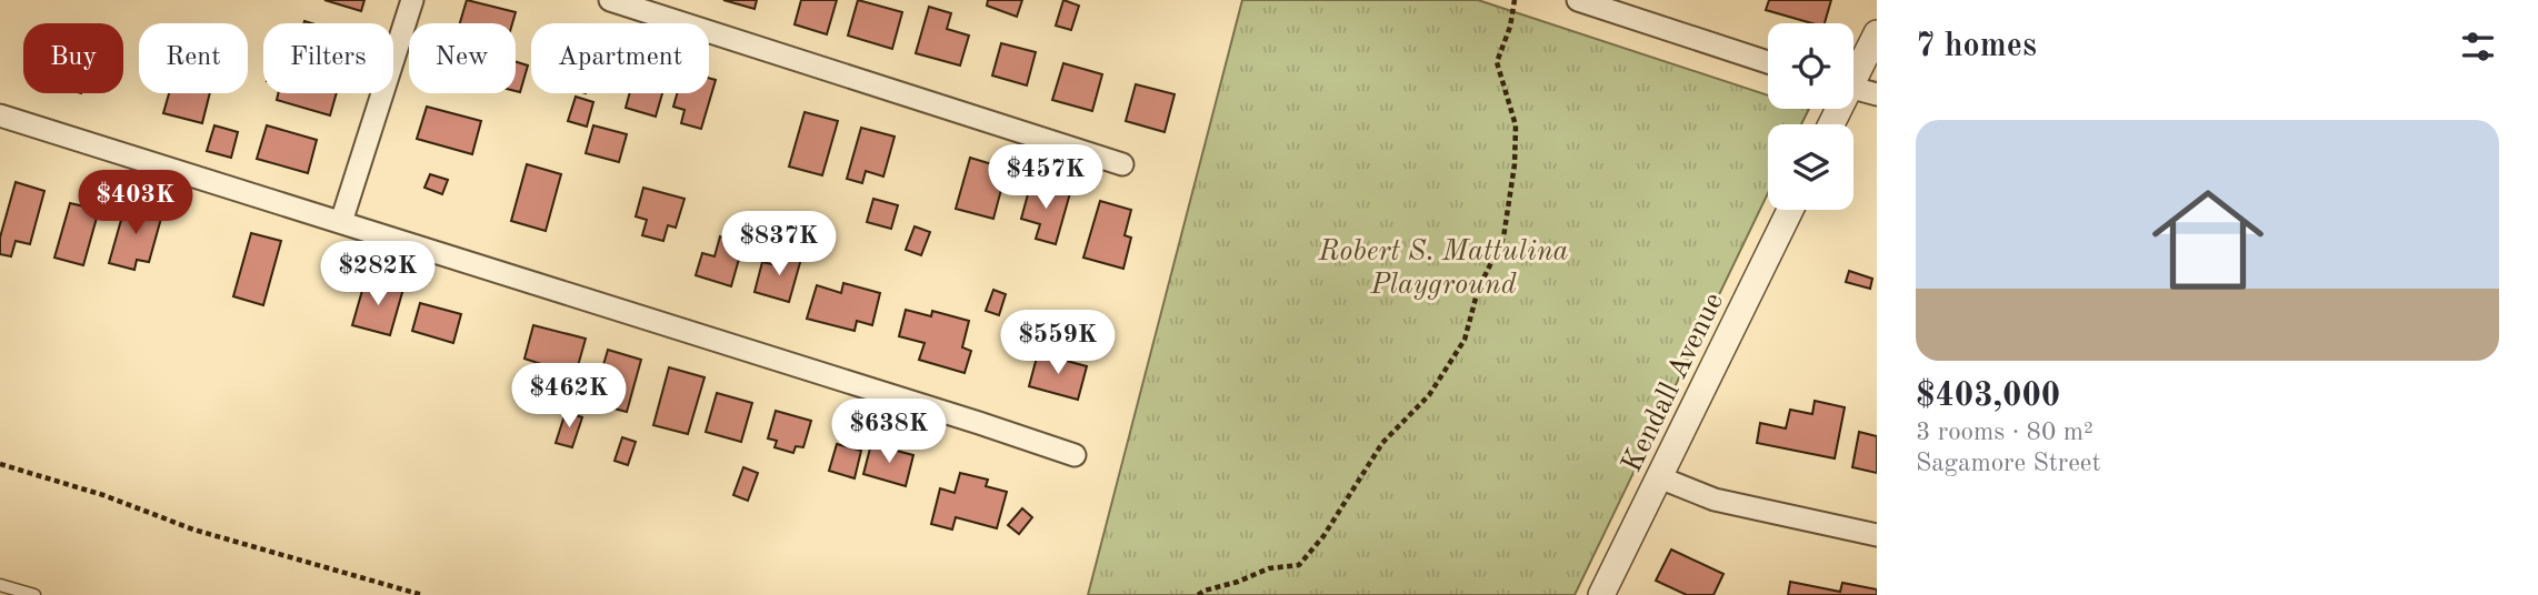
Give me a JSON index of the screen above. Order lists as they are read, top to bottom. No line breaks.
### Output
{"streets":{"street":["Kendall Avenue"]},"parks":["Robert S. Mattulina Playground"],"page":{"heading":"7 homes","chip":["Buy","Rent","Filters","New","Apartment"],"list":[{"name":"$403,000","note":"3 rooms · 80 m² · Sagamore Street"}],"price":["$457K","$403K","$837K","$282K","$559K","$462K","$638K"]}}
